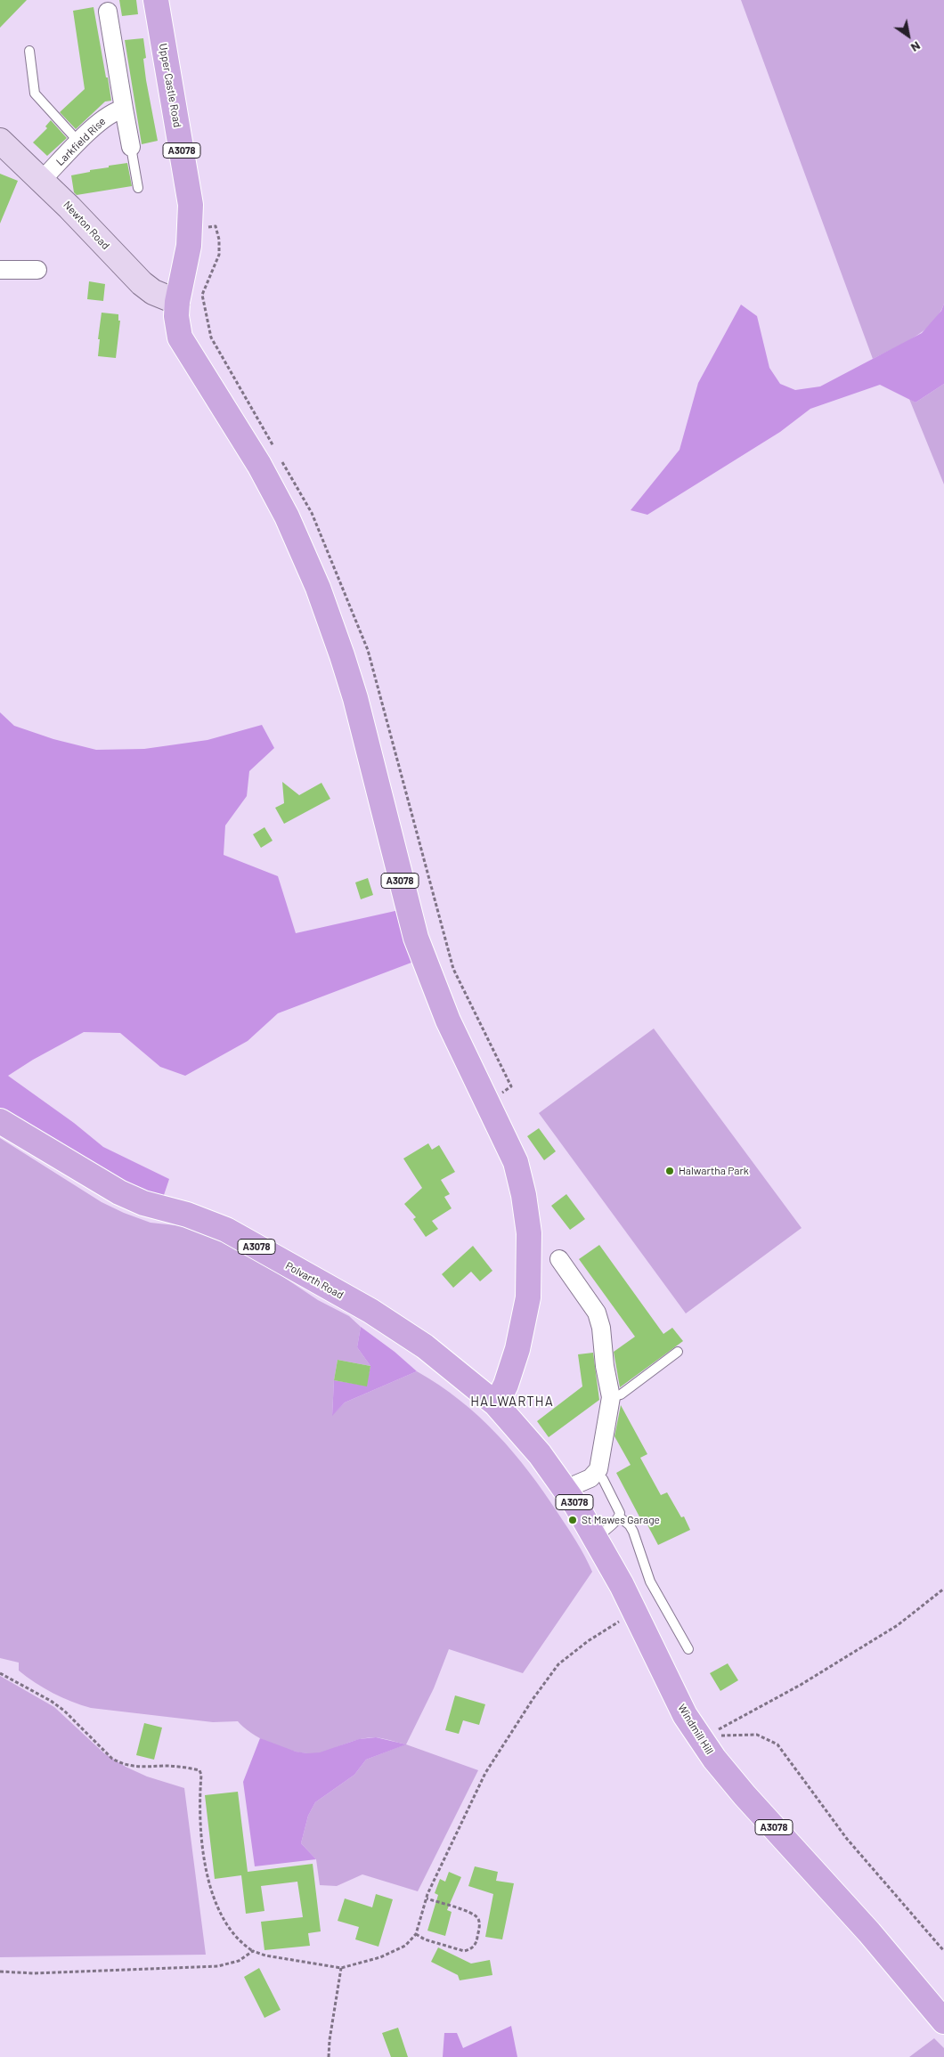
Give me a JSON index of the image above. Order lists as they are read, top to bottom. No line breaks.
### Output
{"streets":{"main road":["Upper Castle Road","A3078","Polvarth Road","Windmill Hill"],"street":["Larkfield Rise","Newton Road"]},"crossings":[["Upper Castle Road","A3078"],["Upper Castle Road","Newton Road"],["Larkfield Rise","Newton Road"],["A3078","Newton Road"],["A3078","Polvarth Road"],["A3078","Windmill Hill"],["Polvarth Road","Windmill Hill"]],"districts":["HALWARTHA"],"places":["Halwartha Park","St Mawes Garage"],"north":"bottom right"}
